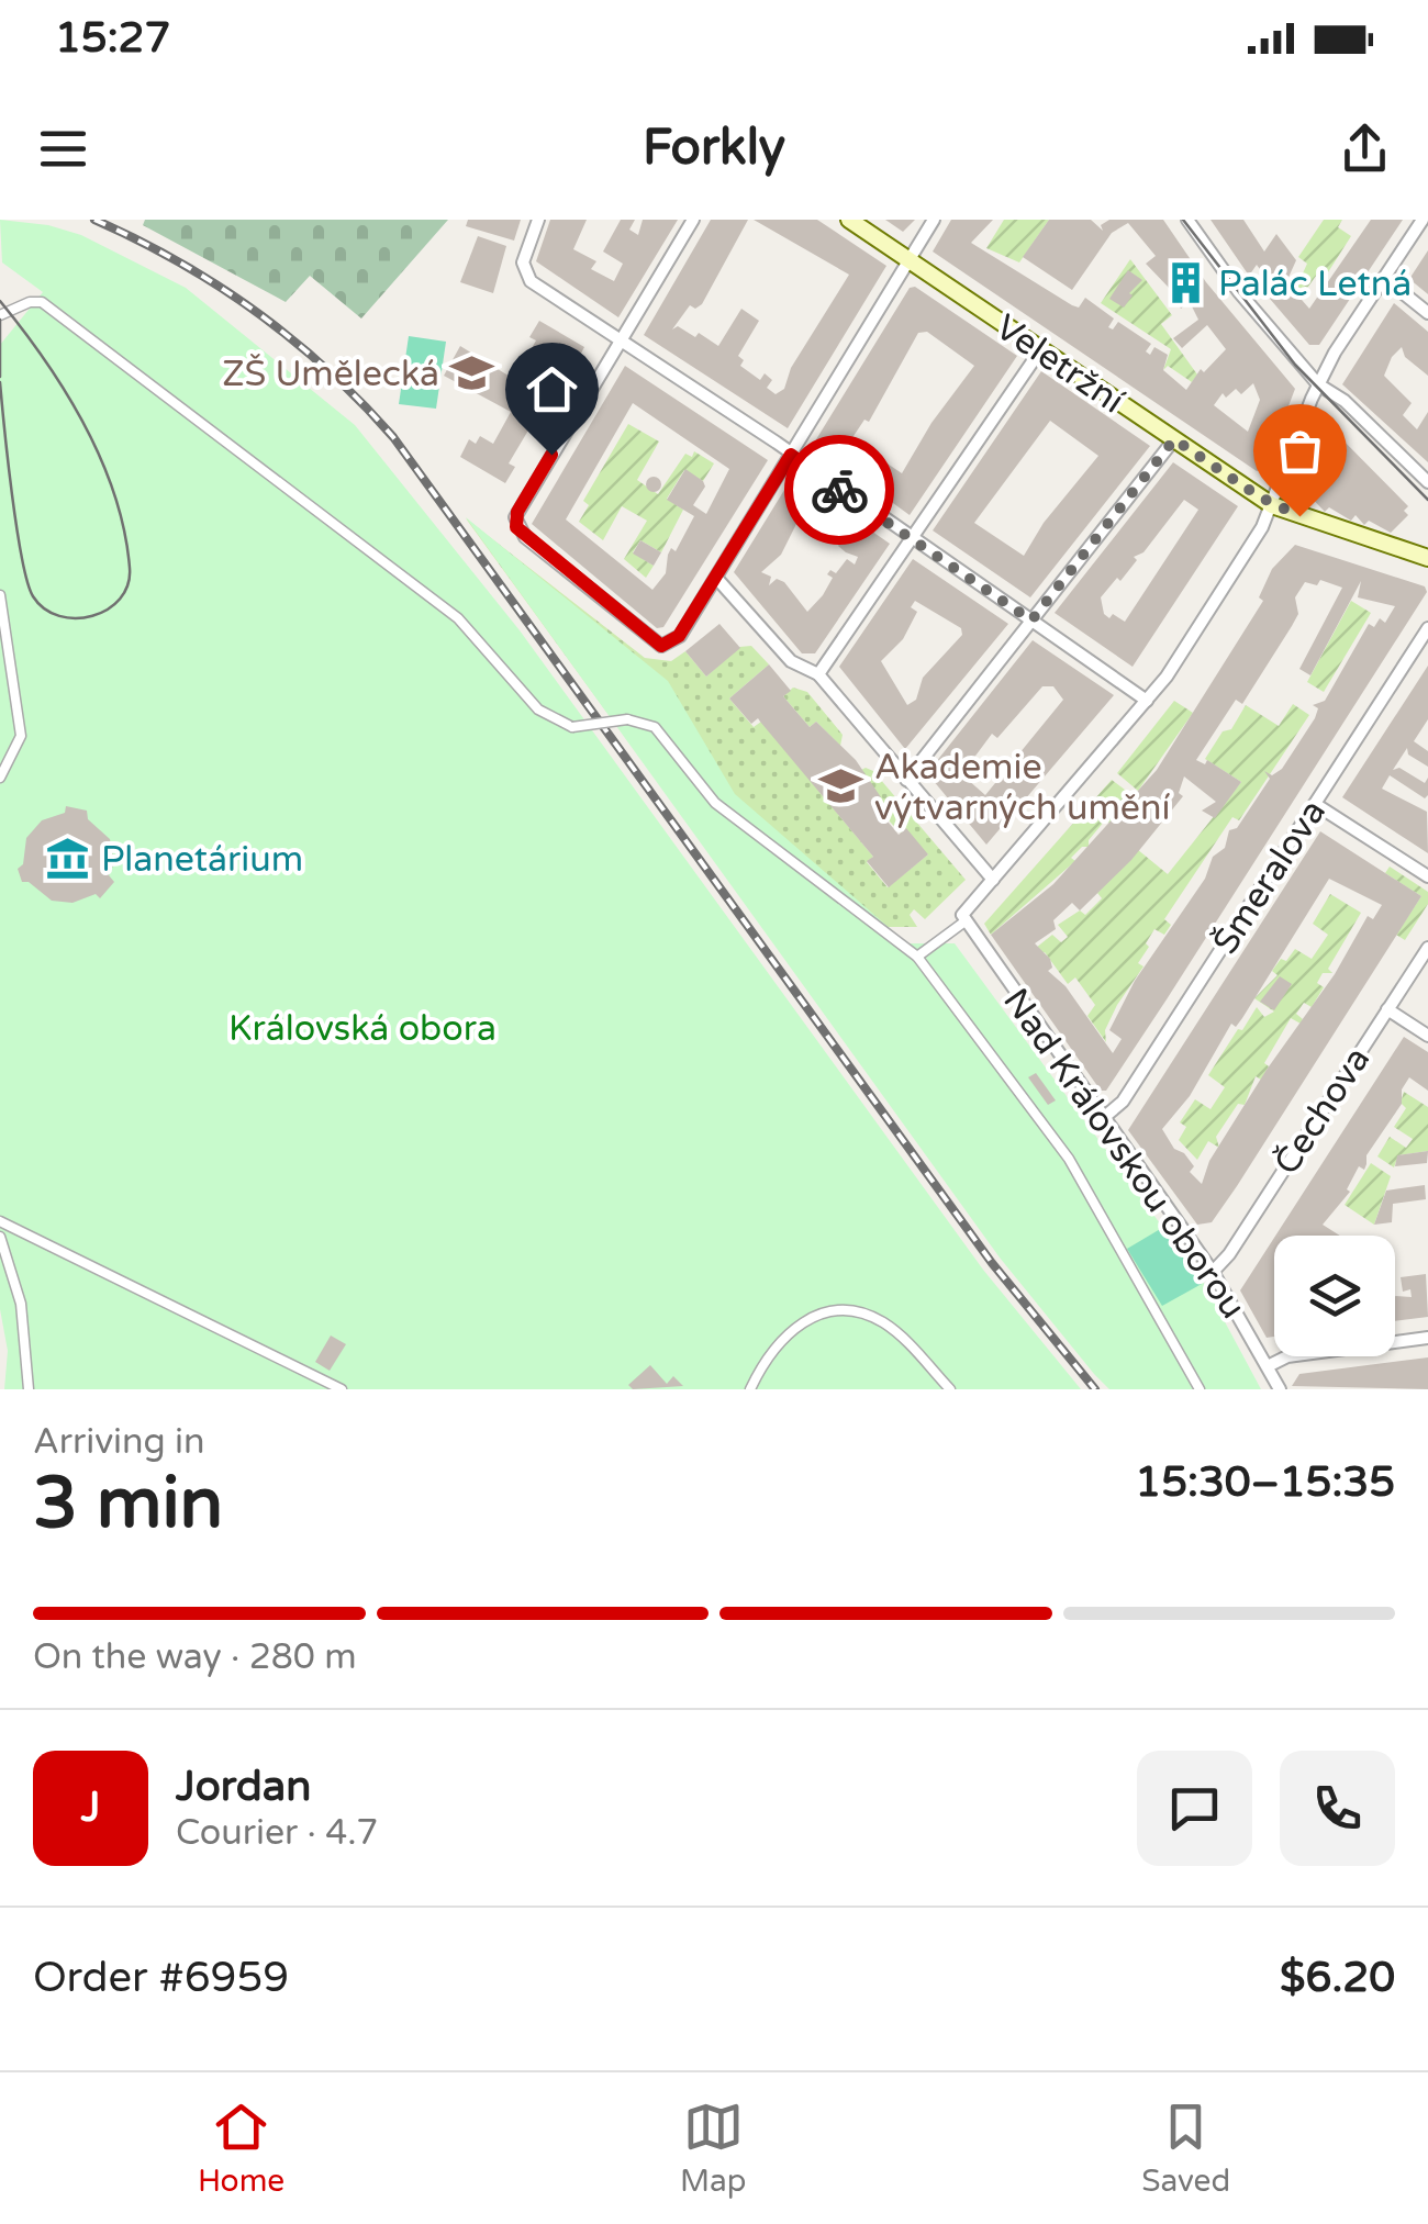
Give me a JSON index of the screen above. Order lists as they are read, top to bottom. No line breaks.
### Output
{"streets":{"main road":["Veletržní"],"street":["Šmeralova","Čechova","Nad Královskou oborou"]},"crossings":[["Šmeralova","Nad Královskou oborou"],["Čechova","Nad Královskou oborou"]],"parks":["Královská obora"],"places":{"building":["Palác Letná"],"school or university":["ZŠ Umělecká","Akademie výtvarných umění"],"museum":["Planetárium"]},"page":{"status":"15:27","header":"Forkly","heading":["3 min","Arriving in","15:30–15:35"],"panel":["Jordan","Courier · 4.7","Order #6959","$6.20"],"bar":"On the way · 280 m","round":"J","tabs":["Home","Map","Saved"]}}
